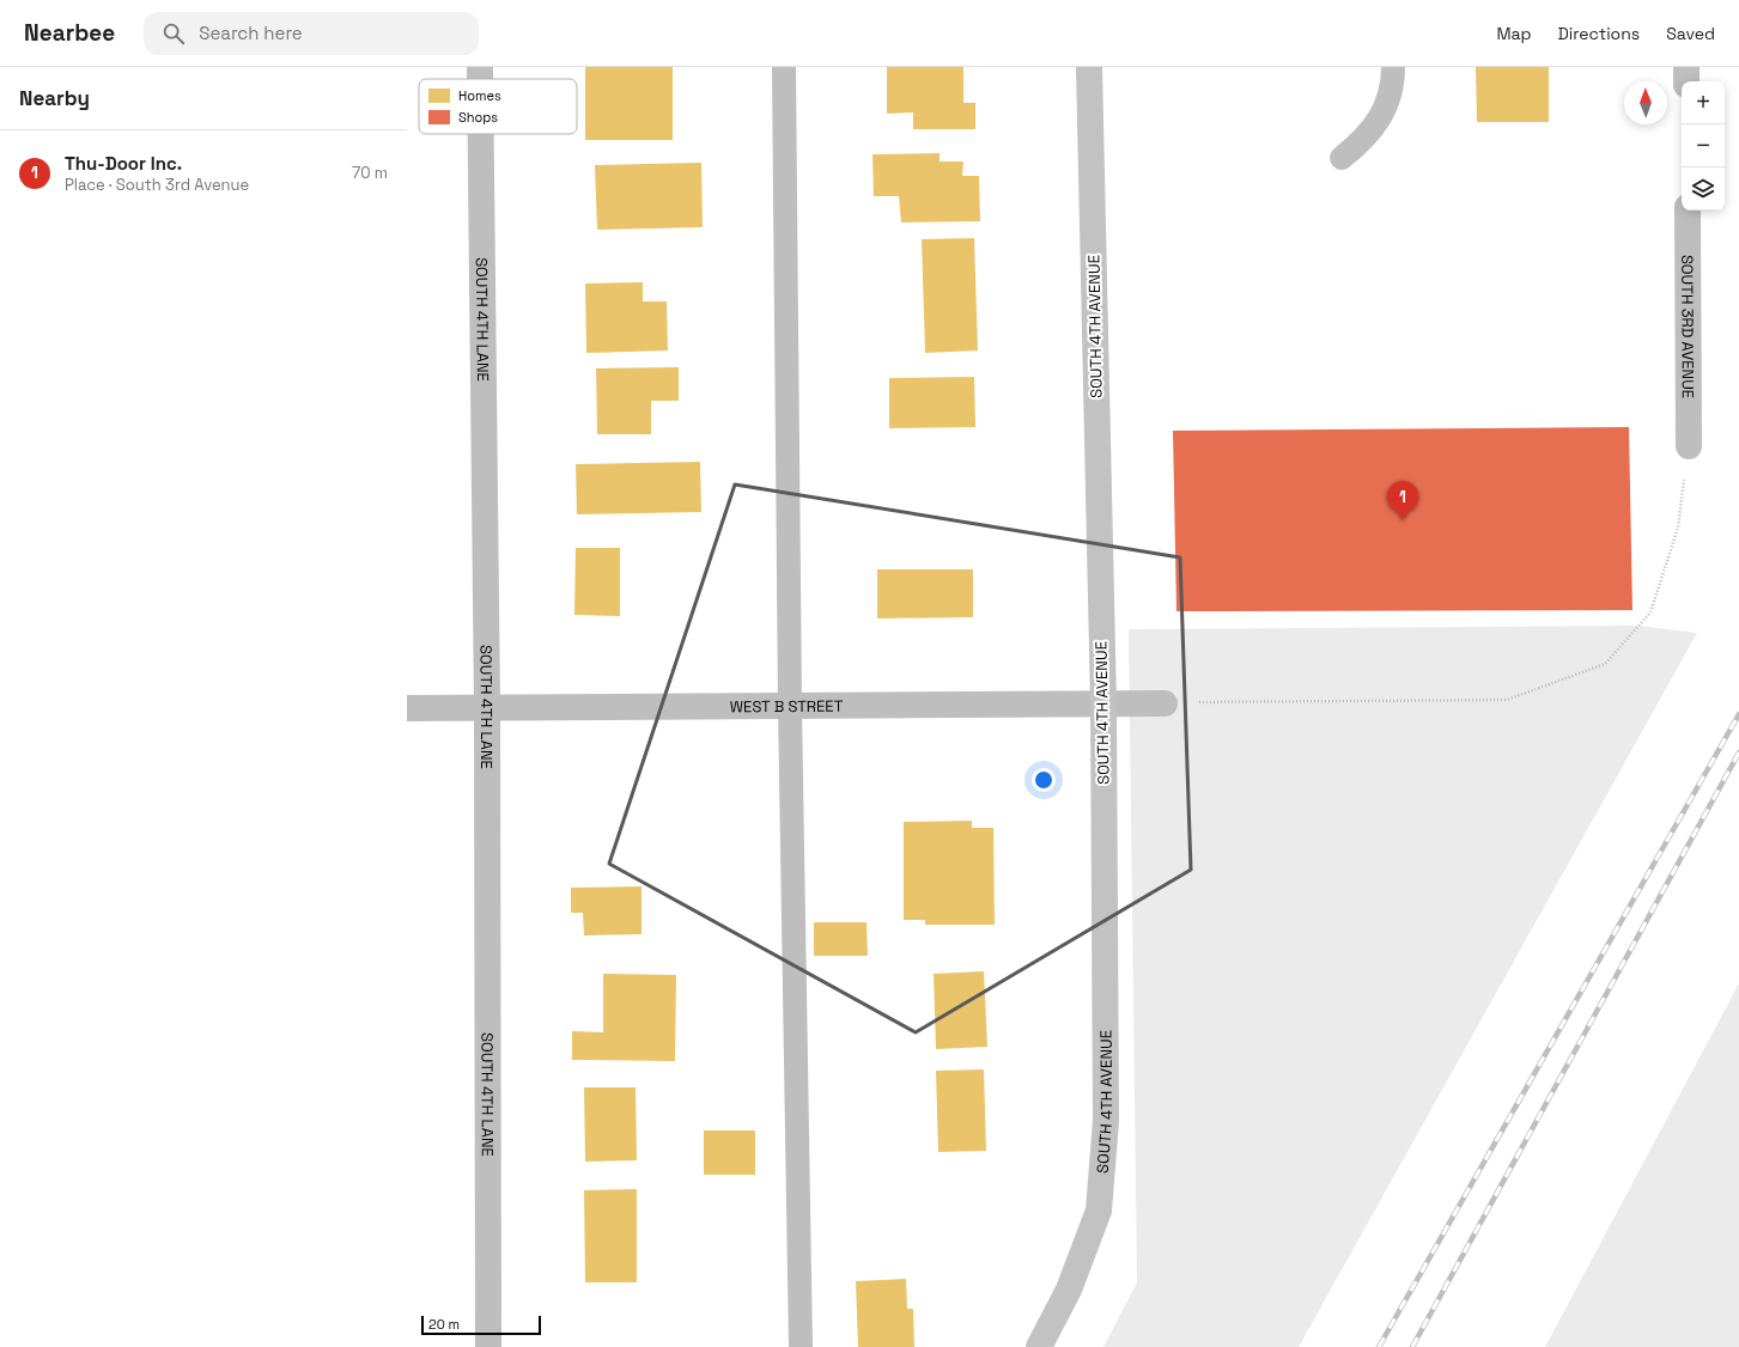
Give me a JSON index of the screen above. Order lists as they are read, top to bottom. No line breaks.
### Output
{"streets":{"street":["SOUTH 4TH LANE","SOUTH 4TH AVENUE","SOUTH 3RD AVENUE","WEST B STREET"]},"crossings":[["SOUTH 4TH LANE","WEST B STREET"],["SOUTH 4TH AVENUE","WEST B STREET"]],"legend":["Homes","Shops"],"scale_bar":"20 m","north":"top","page":{"header":"Nearbee","search":"Search here","nav":["Map","Directions","Saved"],"heading":"Nearby","map_buttons":["+","−"],"list":[{"mark":"1","name":"Thu-Door Inc.","note":"Place · South 3rd Avenue","value":"70 m"}],"pins":"1","scale":"20 m"}}
